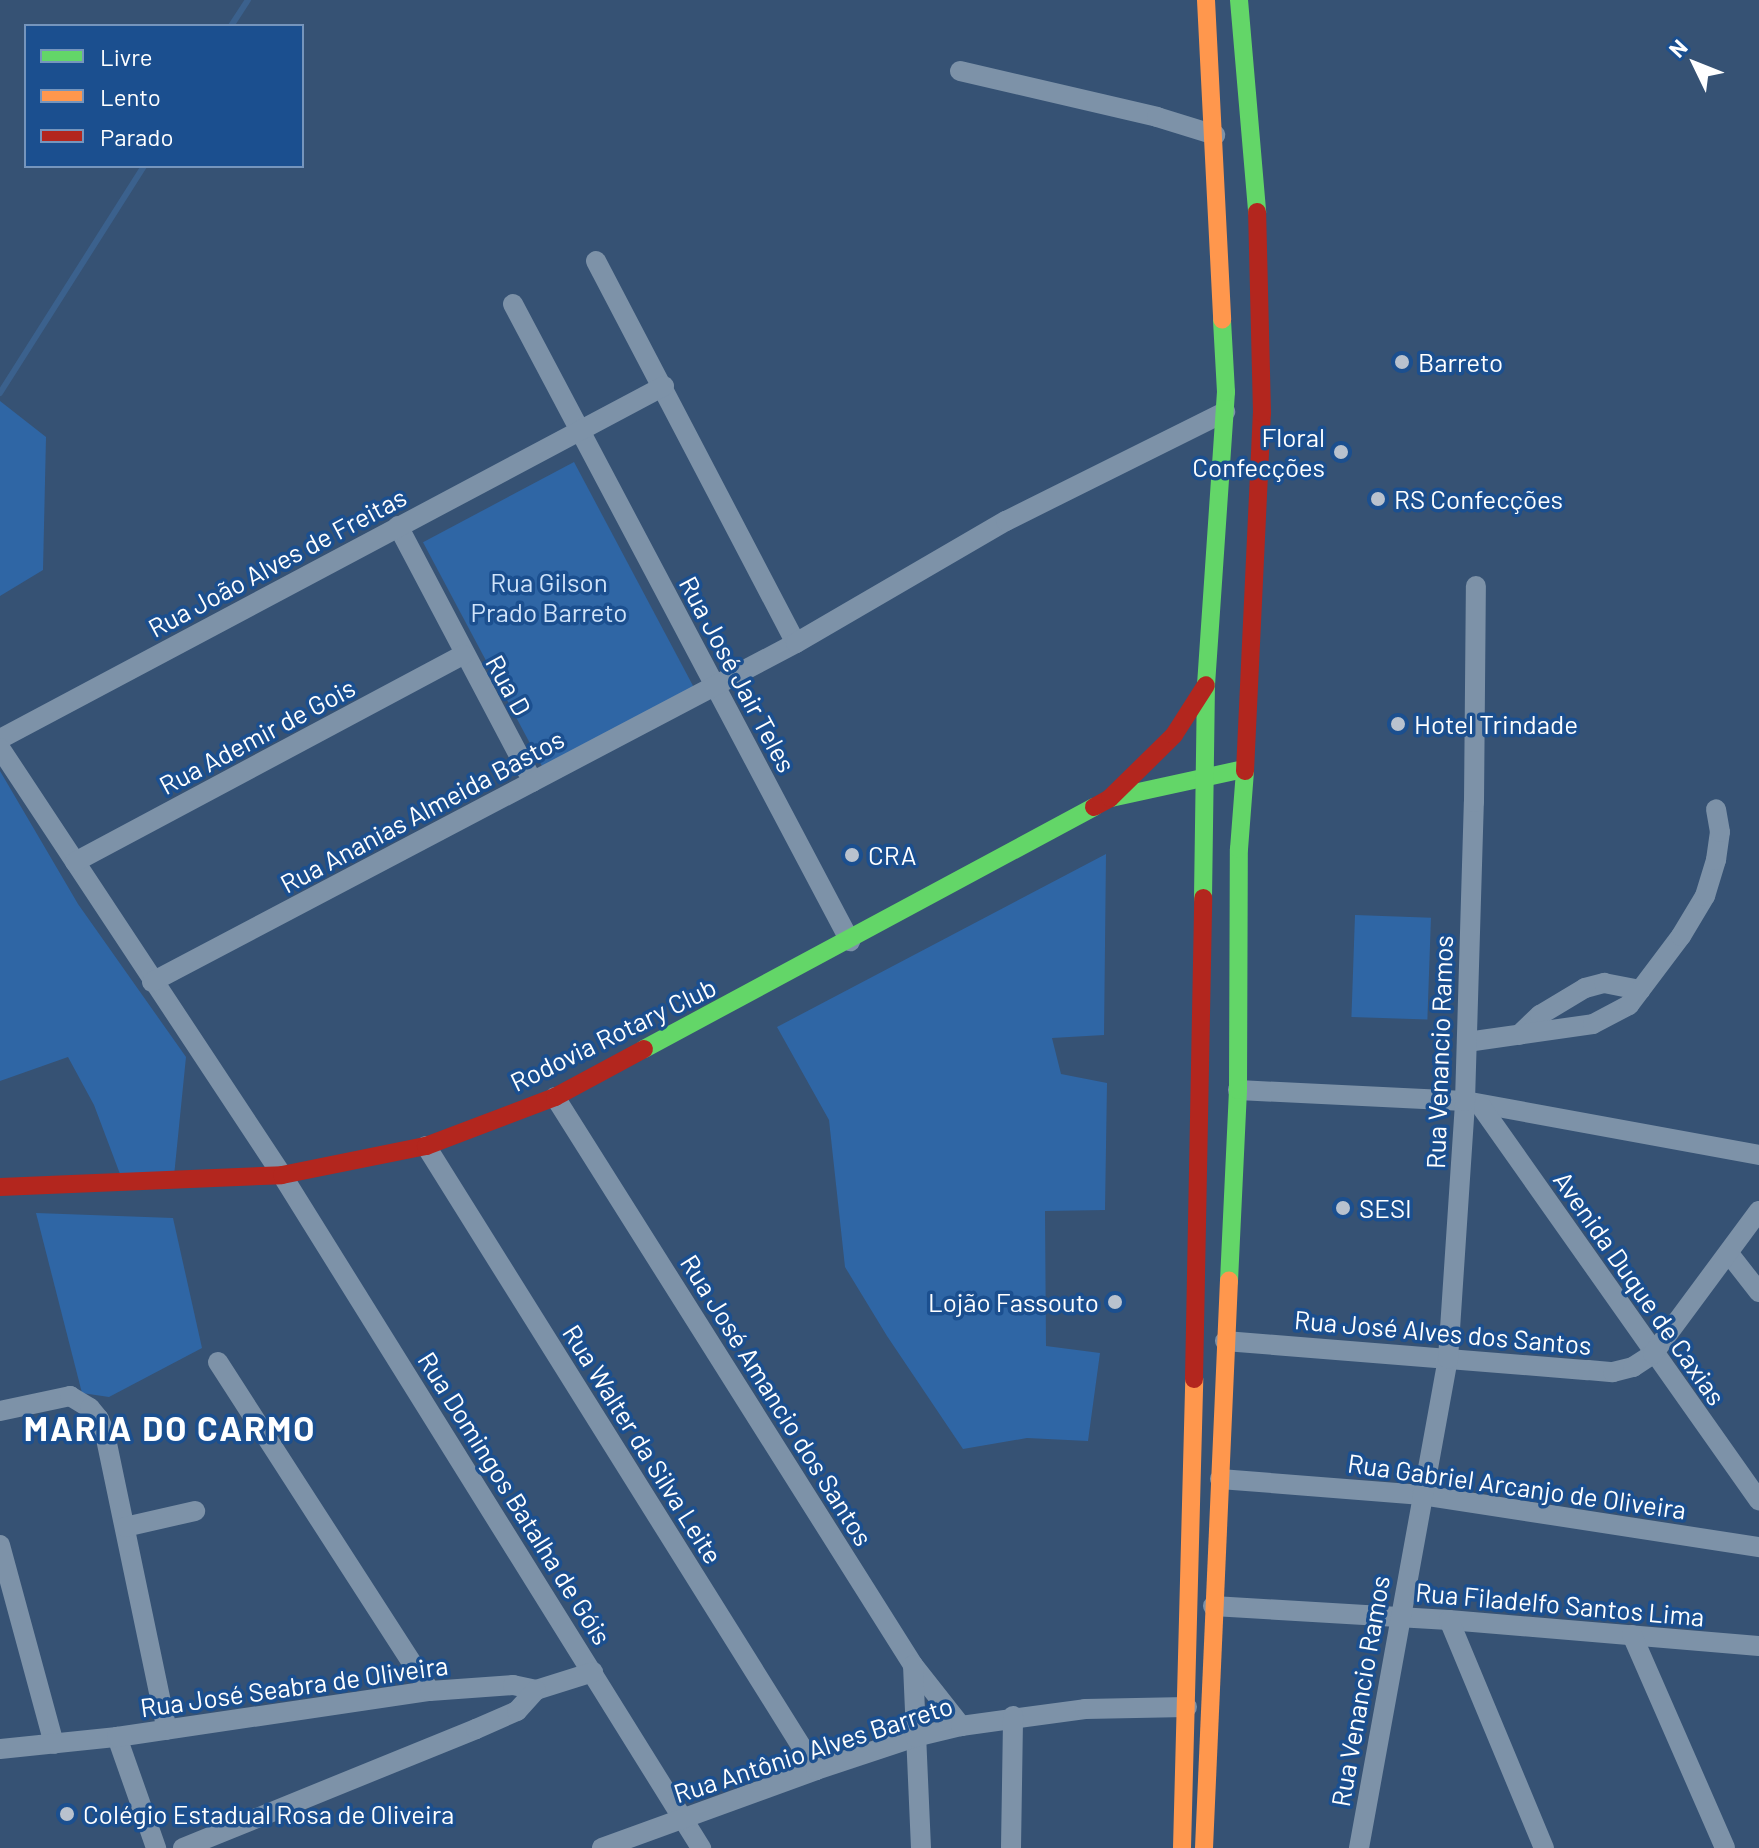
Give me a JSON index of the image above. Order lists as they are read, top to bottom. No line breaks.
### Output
{"streets":{"main road":["Rodovia Rotary Club"],"street":["Rua João Alves de Freitas","Rua José Jair Teles","Rua D","Rua Ademir de Gois","Rua Ananias Almeida Bastos","Rua Venancio Ramos","Avenida Duque de Caxias","Rua José Alves dos Santos","Rua José Amancio dos Santos","Rua Walter da Silva Leite","Rua Gabriel Arcanjo de Oliveira","Rua Domingos Batalha de Góis","Rua Filadelfo Santos Lima","Rua José Seabra de Oliveira","Rua Antônio Alves Barreto"]},"crossings":[["Rua João Alves de Freitas","Rua José Jair Teles"],["Rua João Alves de Freitas","Rua D"],["Rua José Jair Teles","Rua Ananias Almeida Bastos"],["Rua José Jair Teles","Rodovia Rotary Club"],["Rua D","Rua Ademir de Gois"],["Rua D","Rua Ananias Almeida Bastos"],["Rodovia Rotary Club","Rua José Amancio dos Santos"],["Rodovia Rotary Club","Rua Walter da Silva Leite"],["Rodovia Rotary Club","Rua Domingos Batalha de Góis"],["Rua Venancio Ramos","Avenida Duque de Caxias"],["Rua Venancio Ramos","Rua José Alves dos Santos"],["Rua Venancio Ramos","Rua Gabriel Arcanjo de Oliveira"],["Rua Venancio Ramos","Rua Filadelfo Santos Lima"],["Avenida Duque de Caxias","Rua José Alves dos Santos"],["Rua José Amancio dos Santos","Rua Antônio Alves Barreto"],["Rua Walter da Silva Leite","Rua Antônio Alves Barreto"],["Rua Domingos Batalha de Góis","Rua José Seabra de Oliveira"],["Rua Domingos Batalha de Góis","Rua Antônio Alves Barreto"]],"districts":["MARIA DO CARMO"],"parks":["Rua Gilson Prado Barreto"],"places":["Barreto","Floral Confecções","RS Confecções","Hotel Trindade","CRA","SESI","Lojão Fassouto","Colégio Estadual Rosa de Oliveira"],"legend":["Livre","Lento","Parado"],"north":"top left"}
